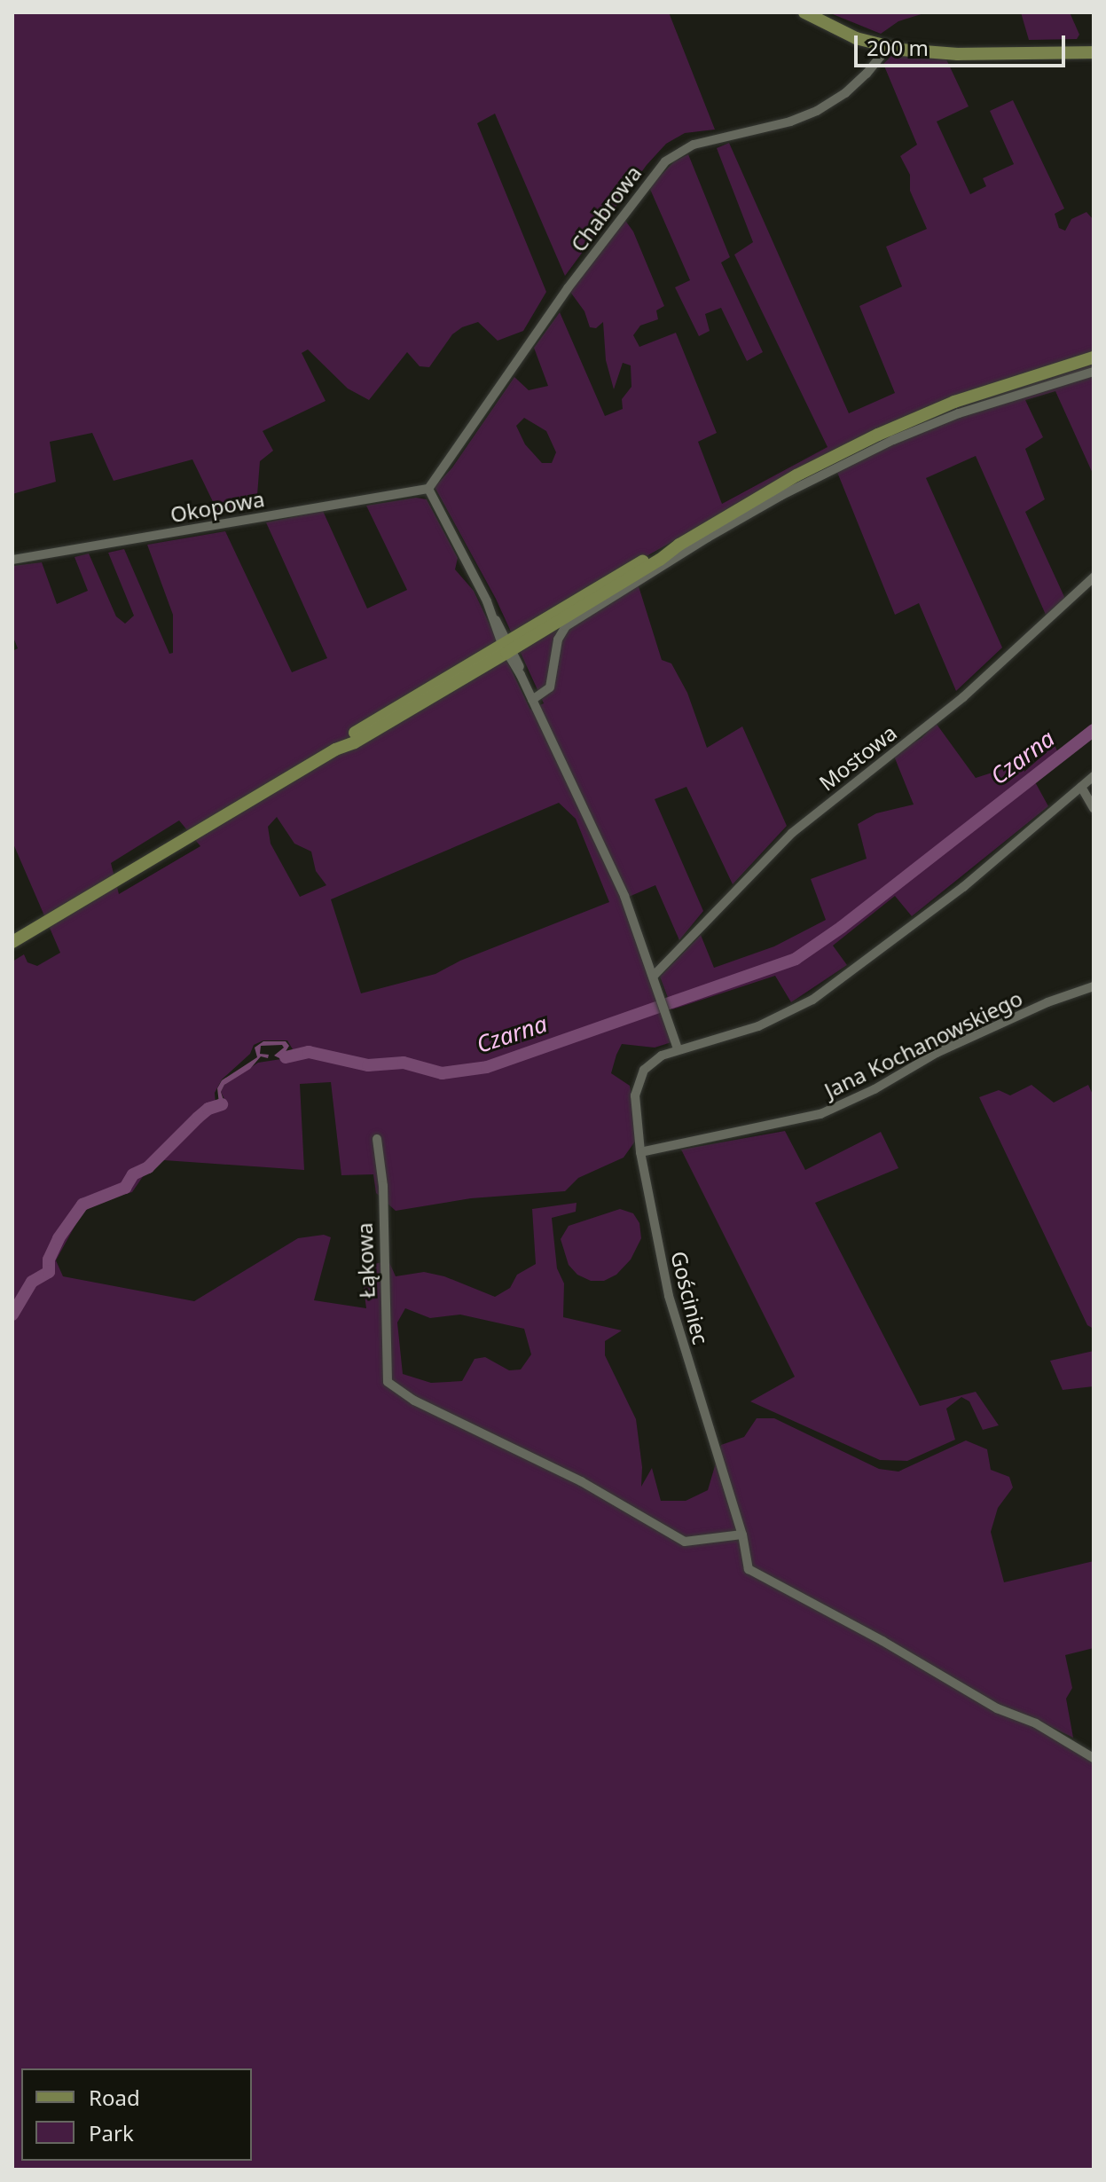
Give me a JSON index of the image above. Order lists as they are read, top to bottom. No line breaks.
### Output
{"streets":{"street":["Chabrowa","Okopowa","Mostowa","Jana Kochanowskiego","Łąkowa","Gościniec"]},"crossings":[["Chabrowa","Okopowa"],["Jana Kochanowskiego","Gościniec"],["Łąkowa","Gościniec"]],"water":["Czarna"],"legend":["Road","Park"],"scale_bar":"200 m"}
